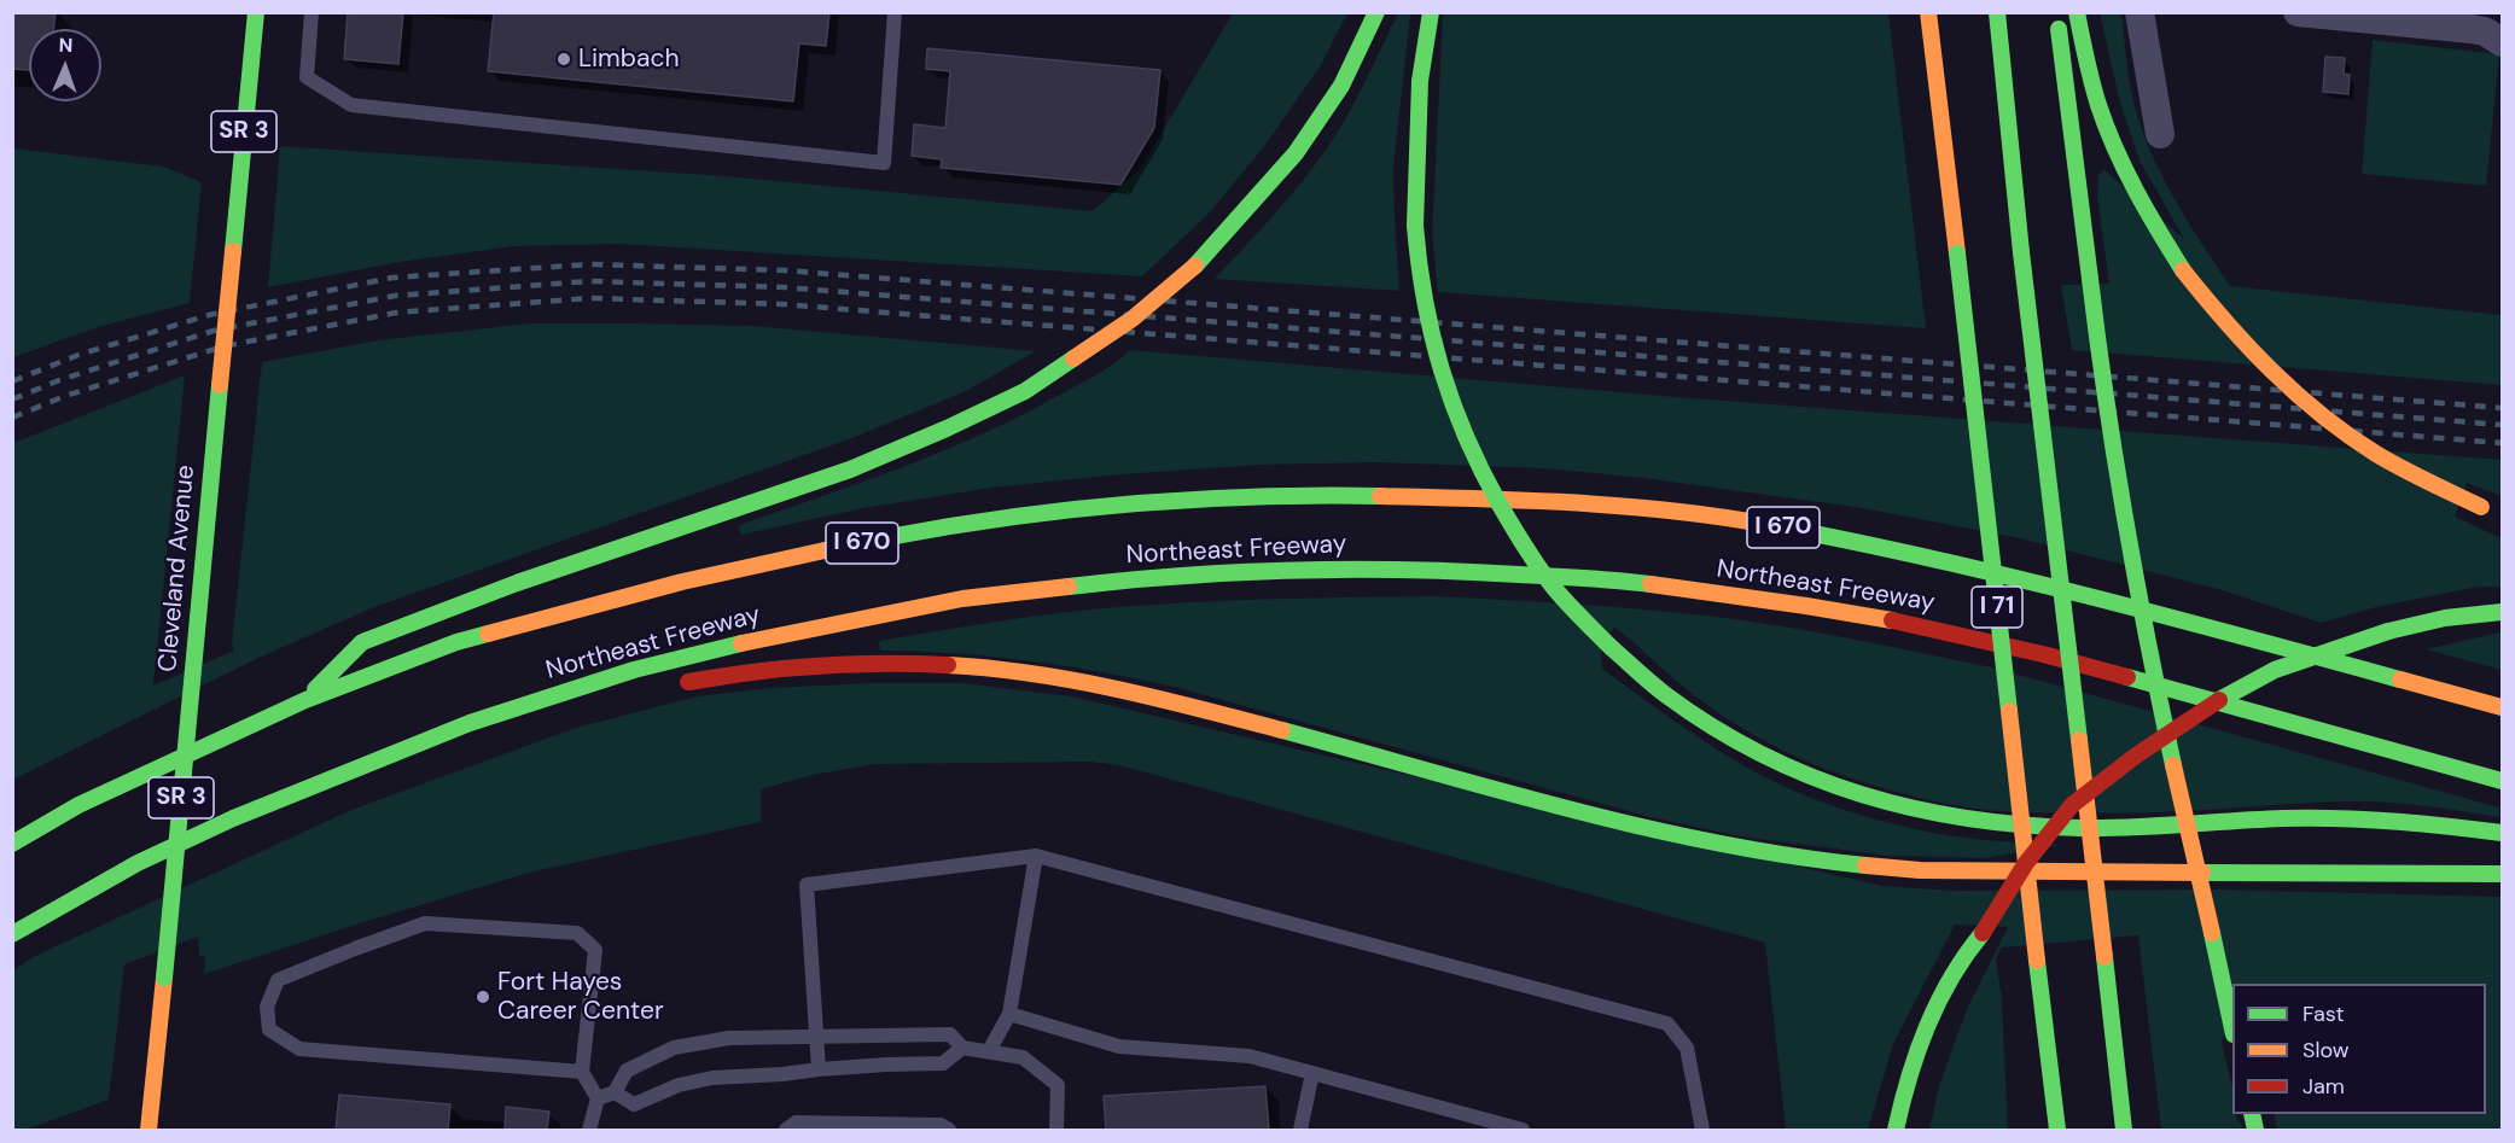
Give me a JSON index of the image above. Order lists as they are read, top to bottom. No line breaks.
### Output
{"streets":{"main road":["SR 3","I 670","Northeast Freeway","Cleveland Avenue","I 71"]},"places":["Limbach","Fort Hayes Career Center"],"legend":["Fast","Slow","Jam"],"north":"top"}
